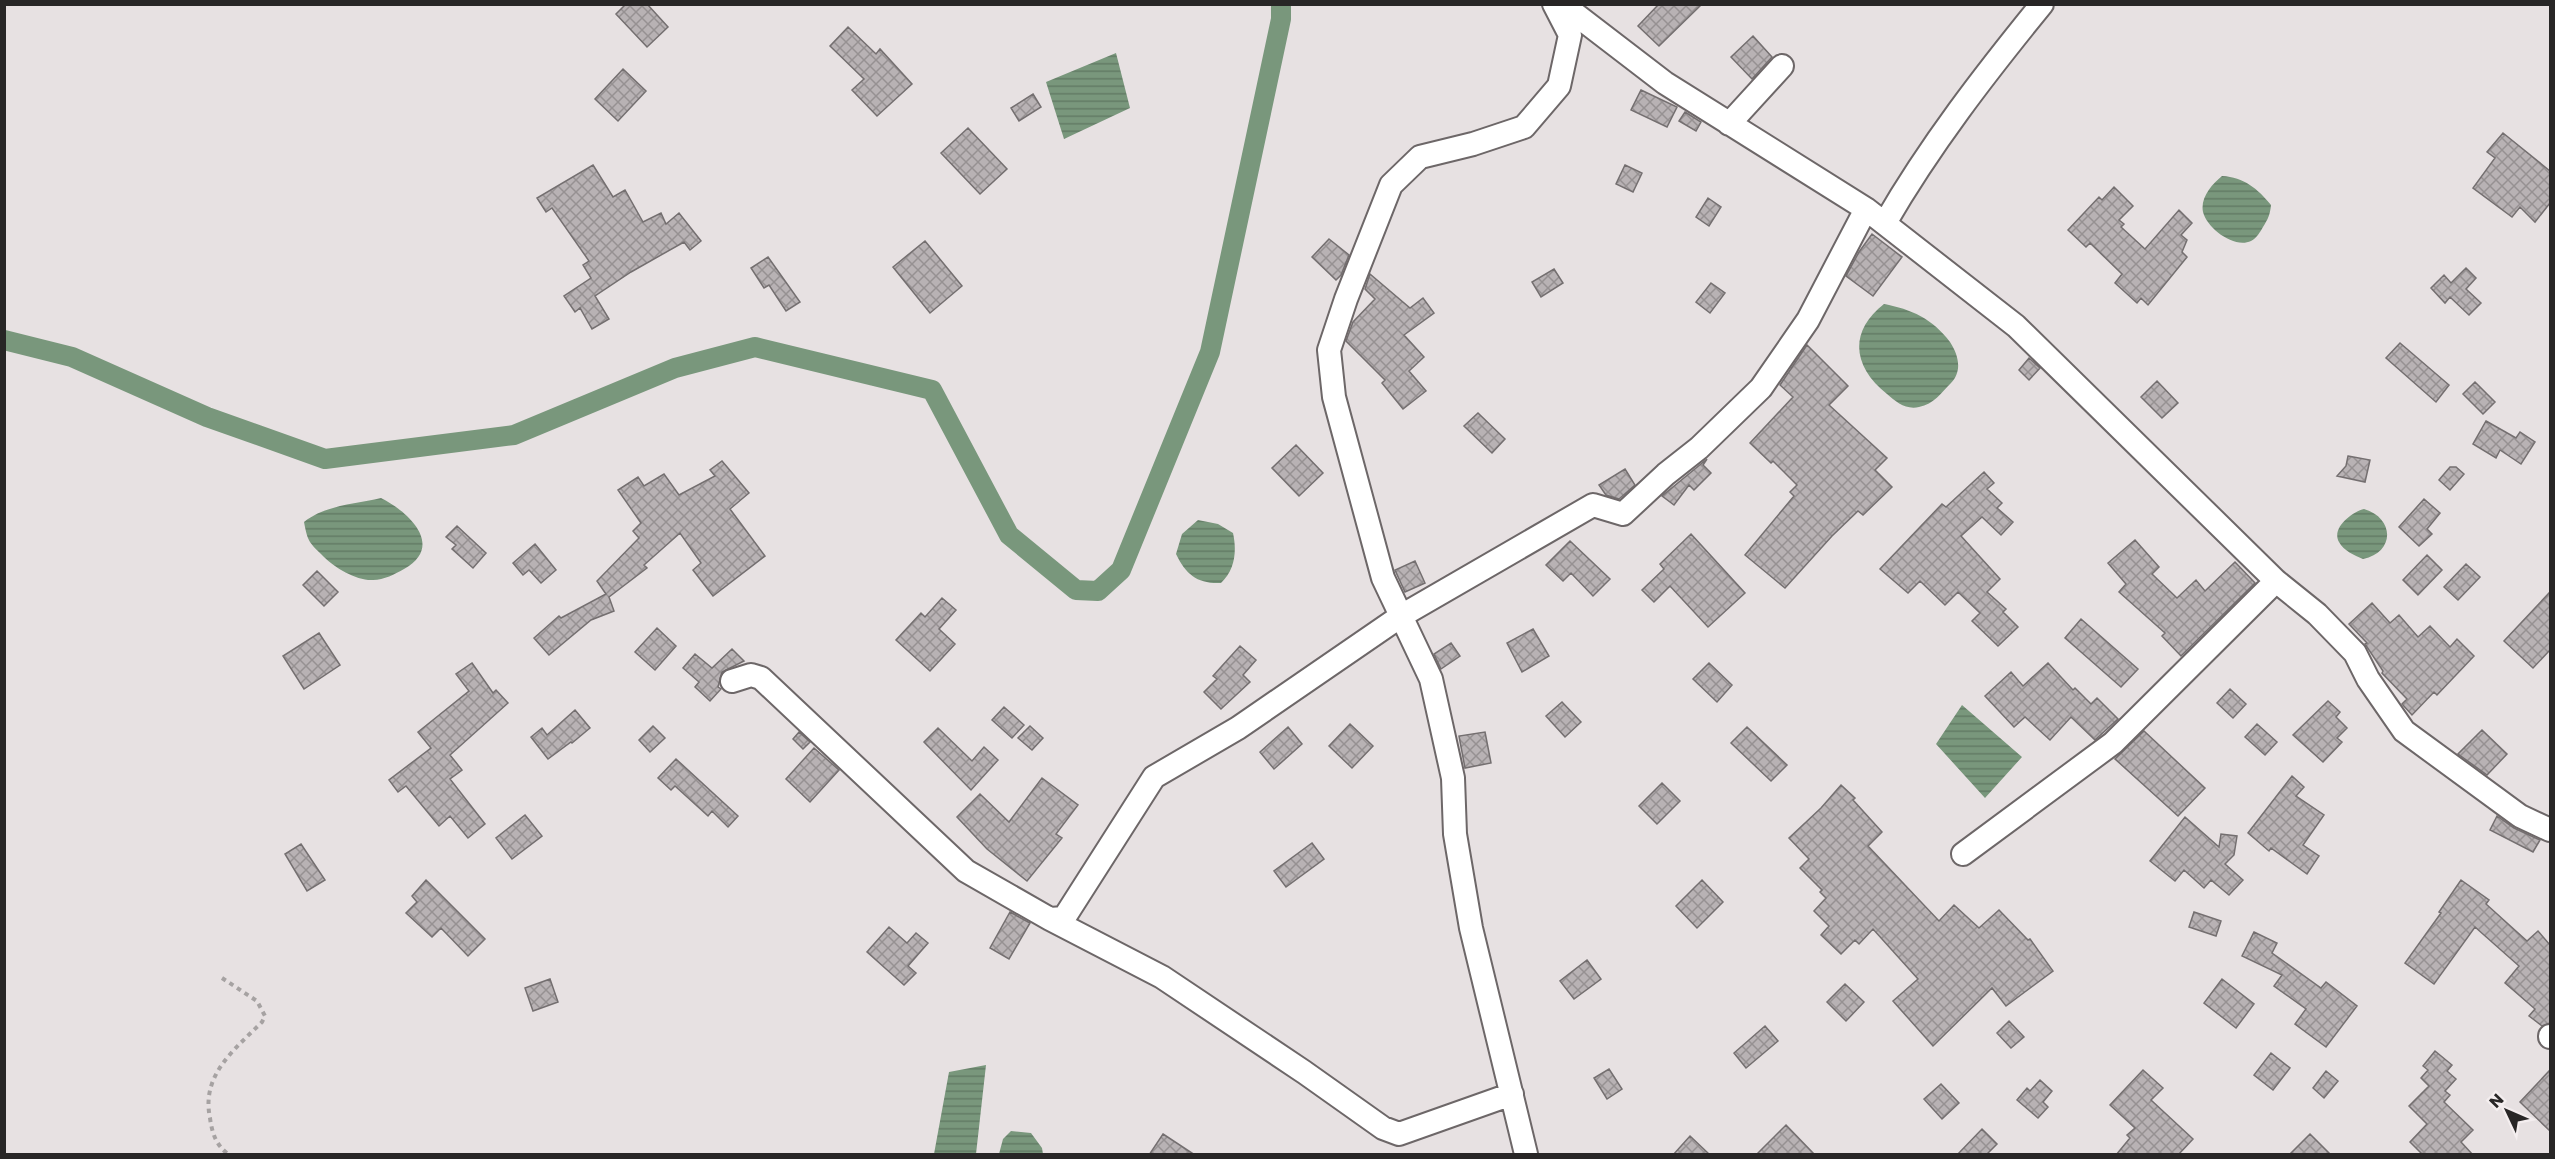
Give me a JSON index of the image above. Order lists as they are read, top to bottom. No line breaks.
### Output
{"north":"top left"}
